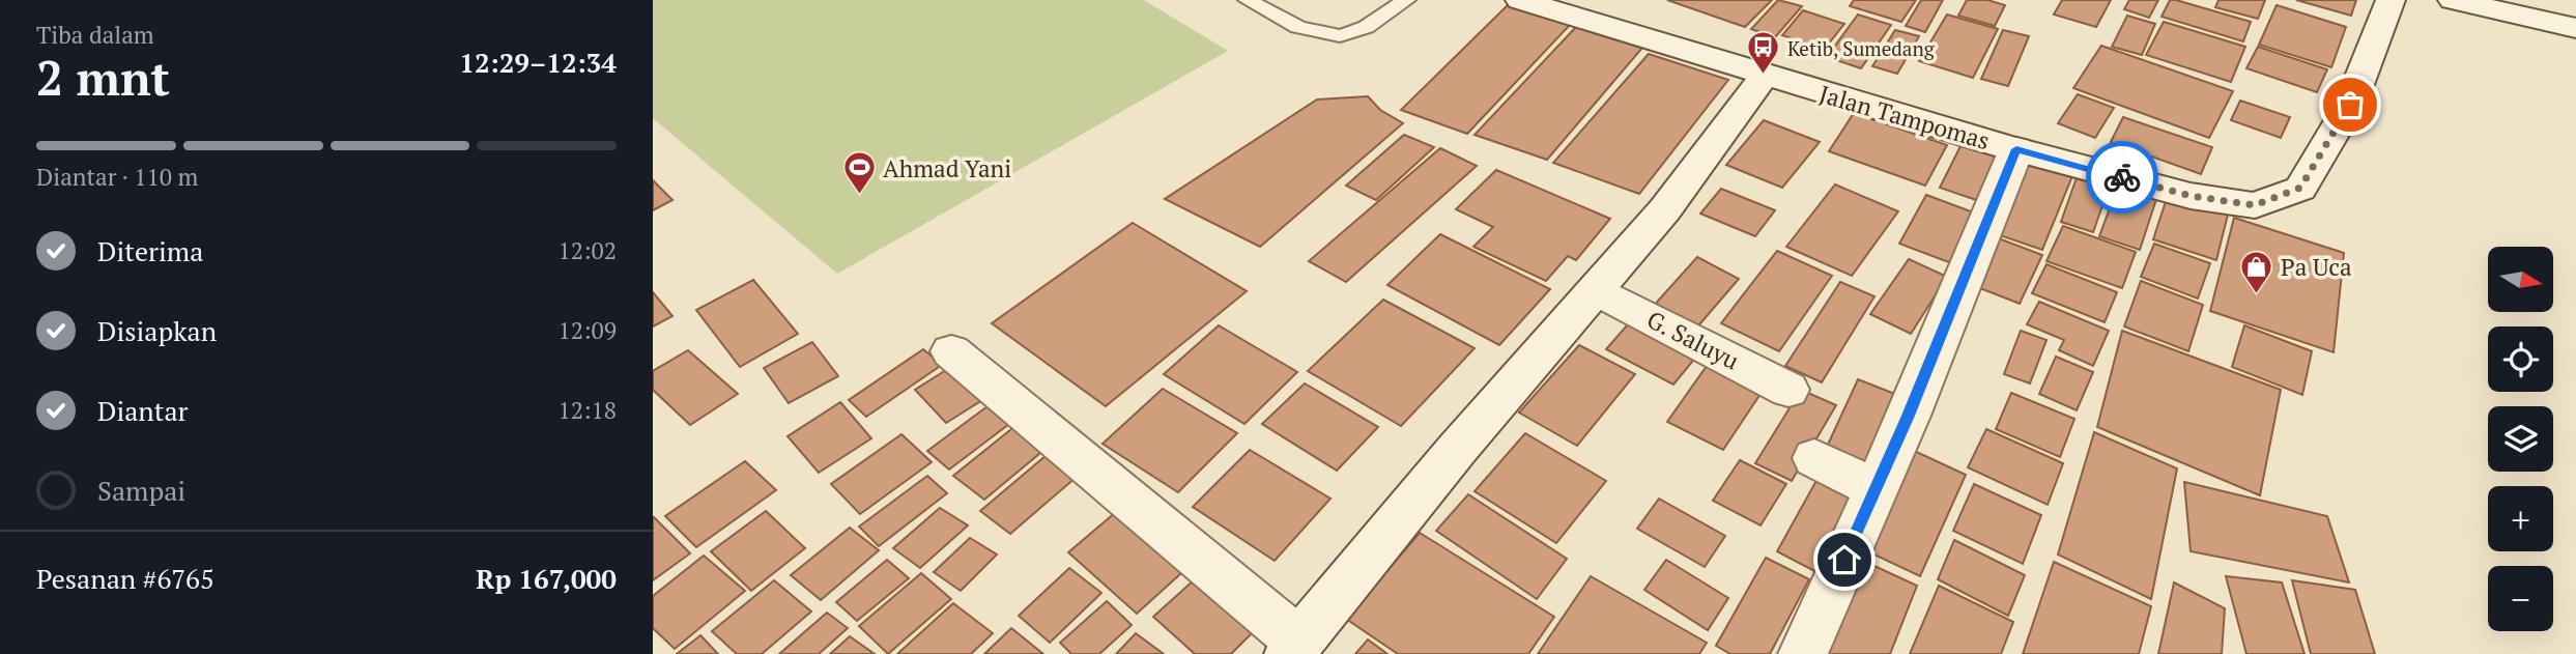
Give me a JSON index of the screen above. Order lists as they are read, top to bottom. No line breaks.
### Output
{"streets":{"street":["Jalan Tampomas","G. Saluyu"]},"places":{"bus stop":["Ketib, Sumedang"],"sports":["Ahmad Yani"],"shop":["Pa Uca"]},"north":"right","page":{"heading":["2 mnt","Tiba dalam","12:29–12:34"],"panel":["Pesanan #6765","Rp 167,000"],"bar":"Diantar · 110 m","list":[["Diterima","12:02"],["Disiapkan","12:09"],["Diantar","12:18"],"Sampai"],"map_buttons":["+","−"]}}
